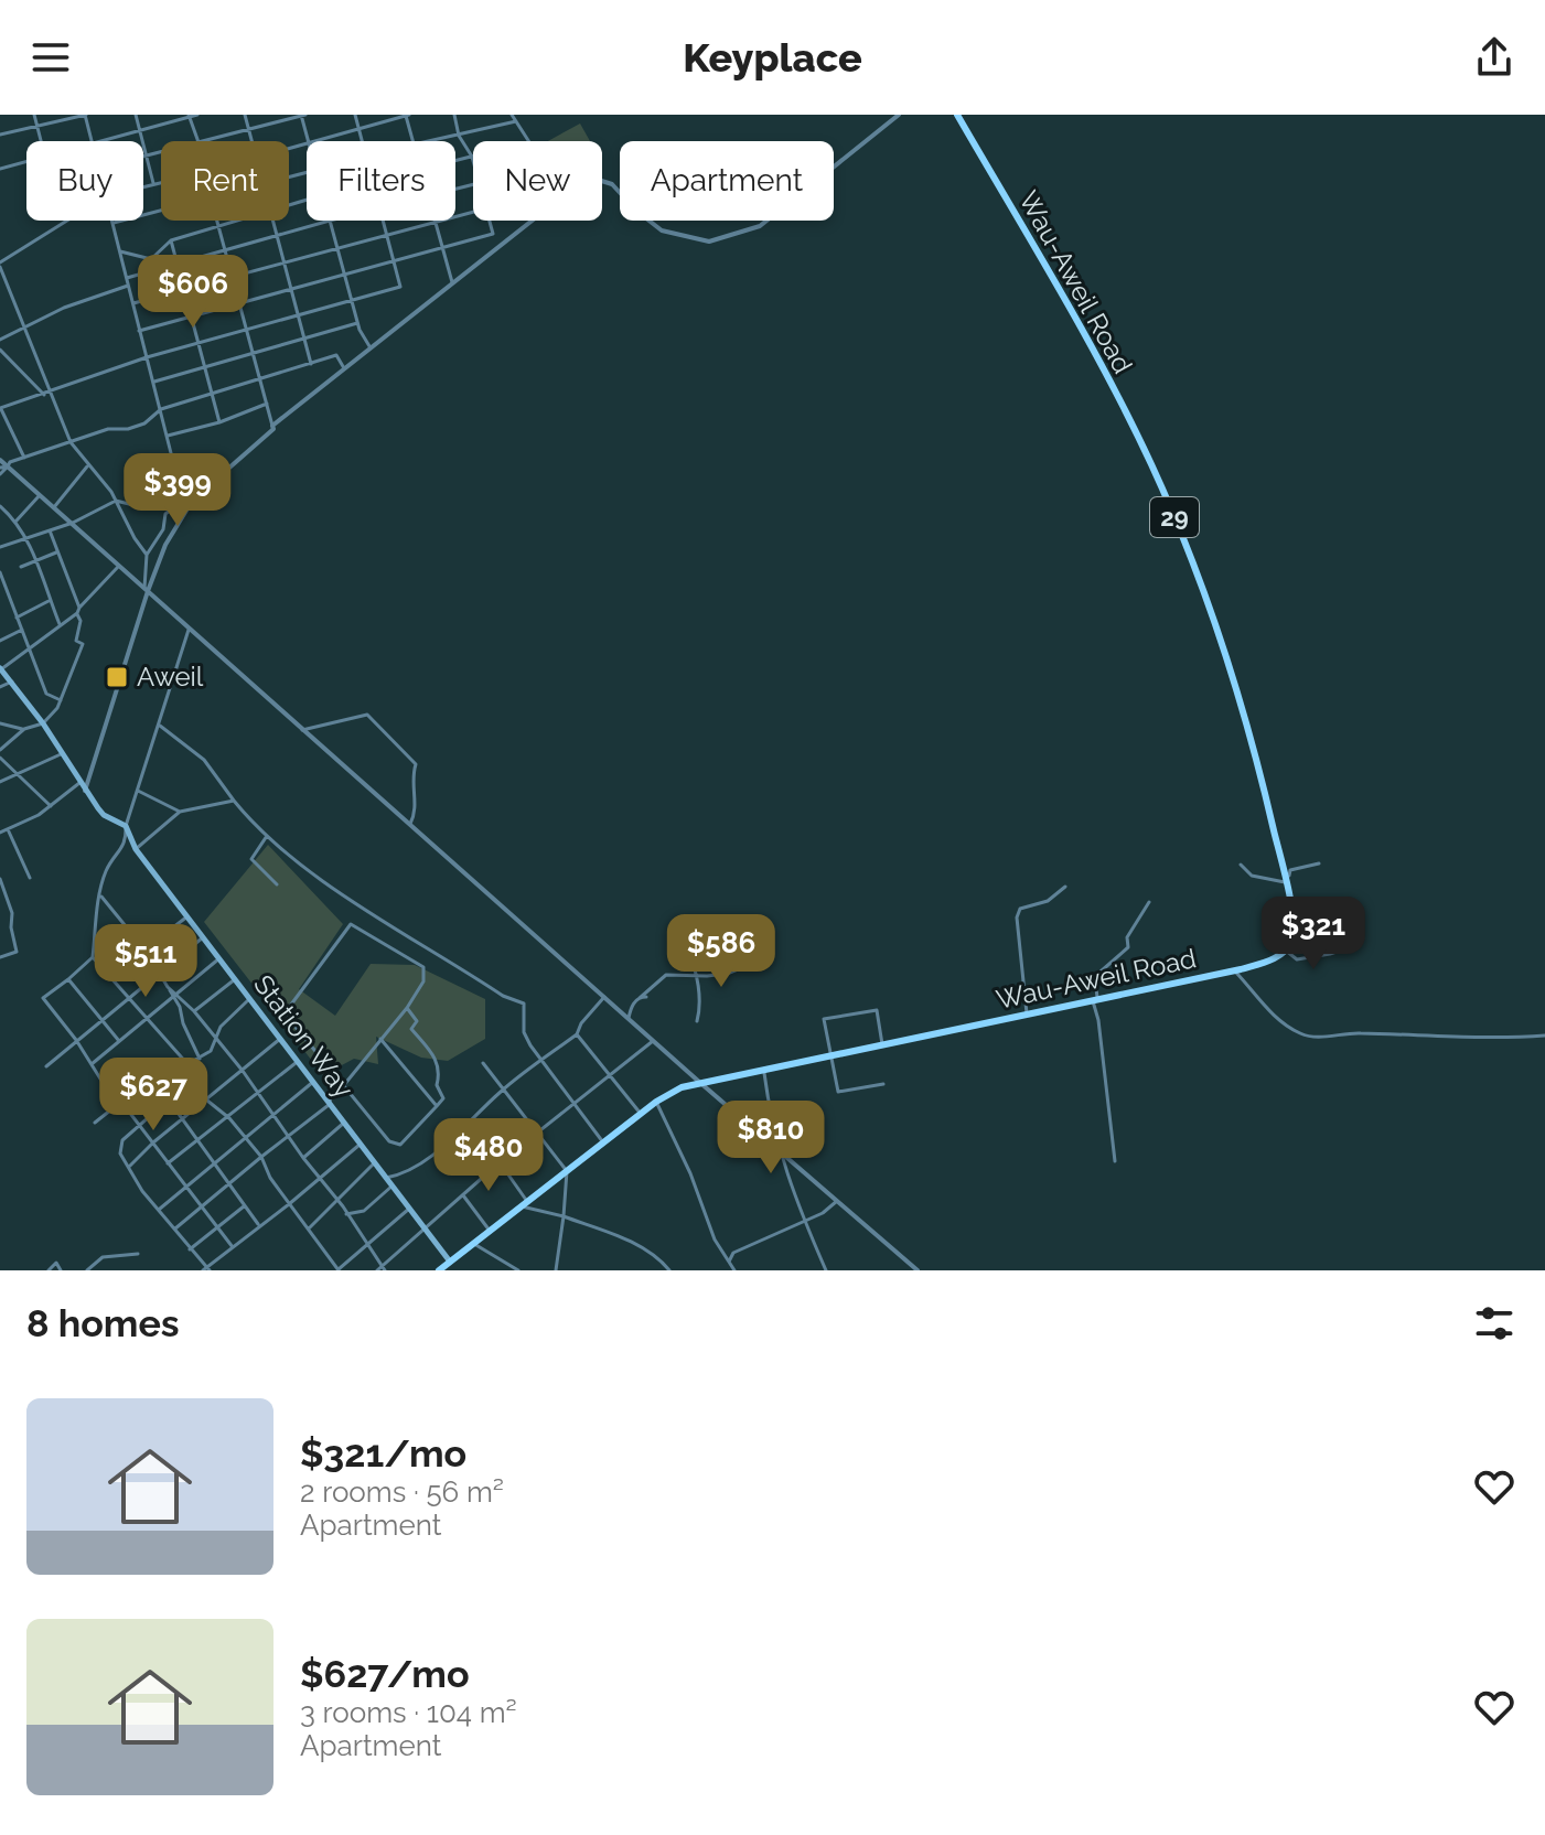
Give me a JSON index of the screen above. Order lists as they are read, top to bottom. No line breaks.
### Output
{"streets":{"main road":["Wau-Aweil Road","29","Station Way"]},"crossings":[["Wau-Aweil Road","Station Way"]],"places":{"transit":["Aweil"]},"page":{"header":"Keyplace","chip":["Buy","Rent","Filters","New","Apartment"],"price":["$606","$399","$321","$586","$511","$627","$810","$480"],"heading":"8 homes","list":[{"name":"$321/mo","note":"2 rooms · 56 m² · Apartment"},{"name":"$627/mo","note":"3 rooms · 104 m² · Apartment"}]}}
